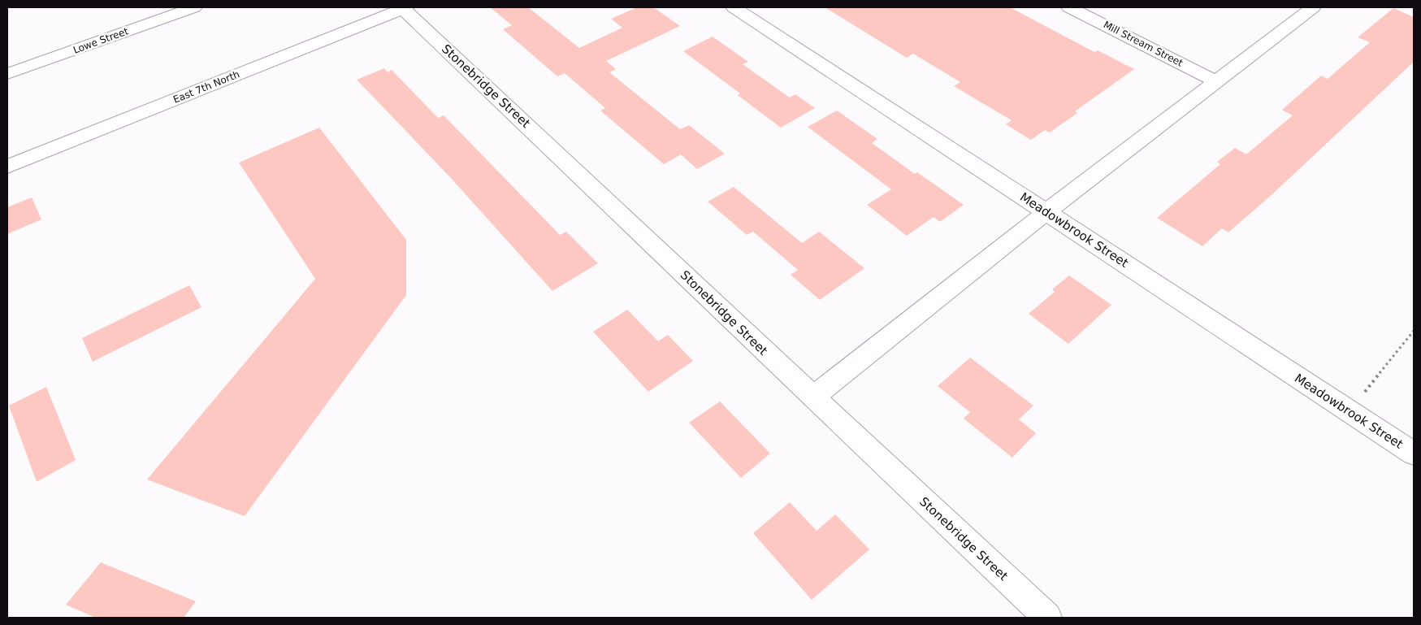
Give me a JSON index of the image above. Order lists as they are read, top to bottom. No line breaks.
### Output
{"streets":{"street":["Lowe Street","Mill Stream Street","Stonebridge Street","East 7th North","Meadowbrook Street"]},"crossings":[["Stonebridge Street","East 7th North"]]}
